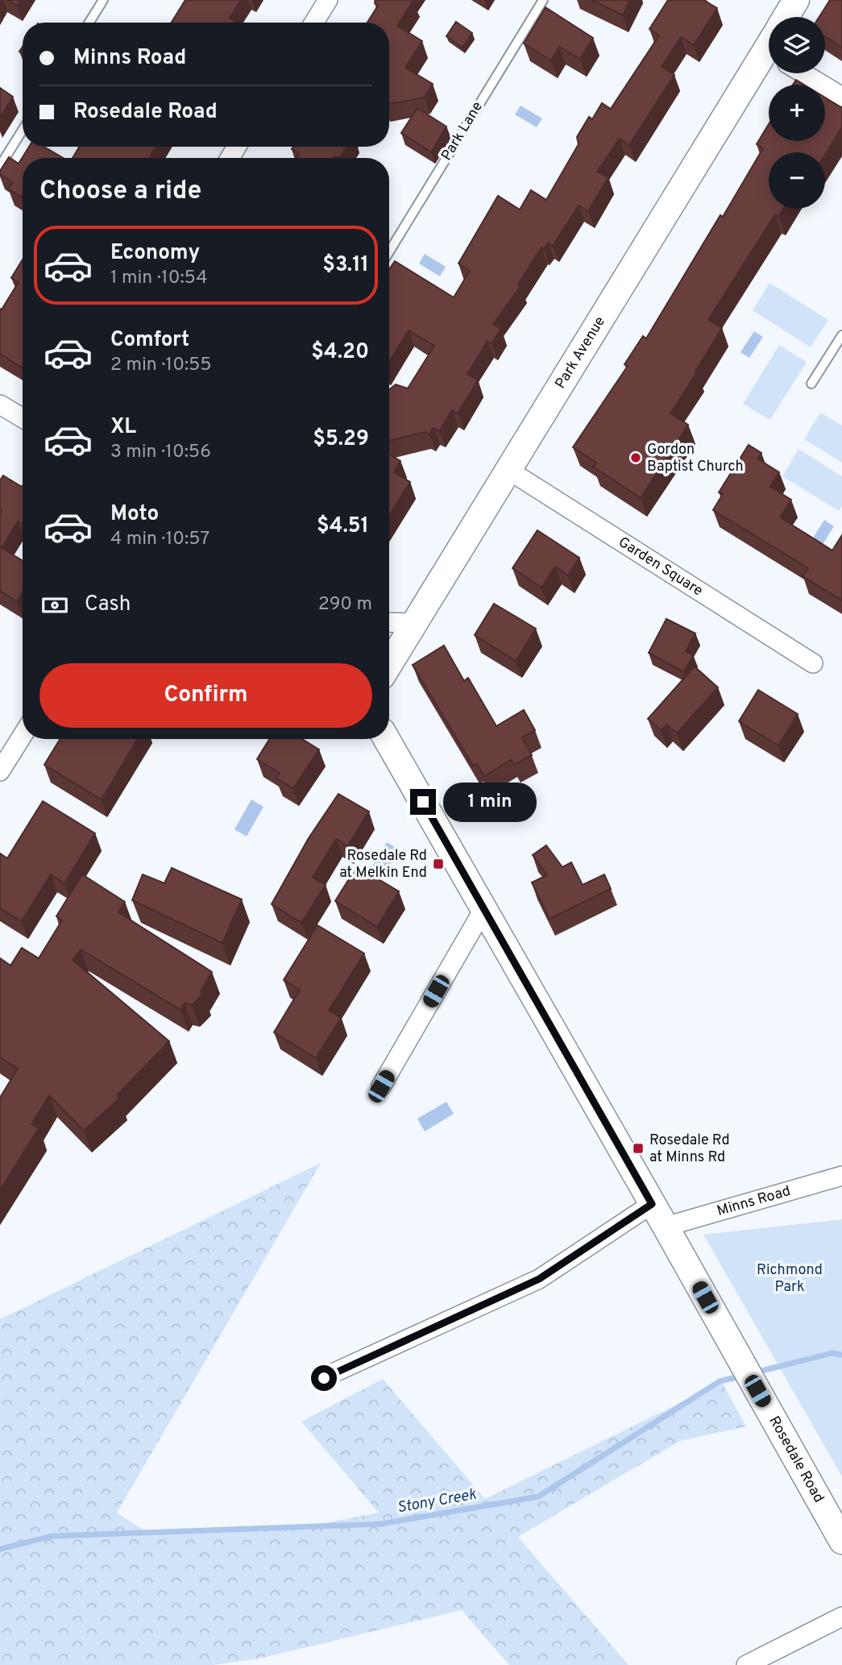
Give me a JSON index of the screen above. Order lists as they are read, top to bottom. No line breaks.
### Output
{"streets":{"street":["Park Avenue","Garden Square","Minns Road","Rosedale Road"],"lane":["Park Lane"]},"crossings":[["Park Avenue","Garden Square"],["Minns Road","Rosedale Road"]],"water":["Stony Creek"],"parks":["Richmond Park"],"places":{"other":["Gordon Baptist Church"],"transit":["Rosedale Rd at Melkin End","Rosedale Rd at Minns Rd"]},"page":{"map_buttons":["+","−"],"banner":["Minns Road","Rosedale Road"],"heading":"Choose a ride","list":[{"name":"Economy","note":"1 min · 10:54","value":"$3.11"},{"name":"Comfort","note":"2 min · 10:55","value":"$4.20"},{"name":"XL","note":"3 min · 10:56","value":"$5.29"},{"name":"Moto","note":"4 min · 10:57","value":"$4.51"}],"pay":["Cash","290 m"],"buttons":"Confirm","bubble":"1 min"}}
